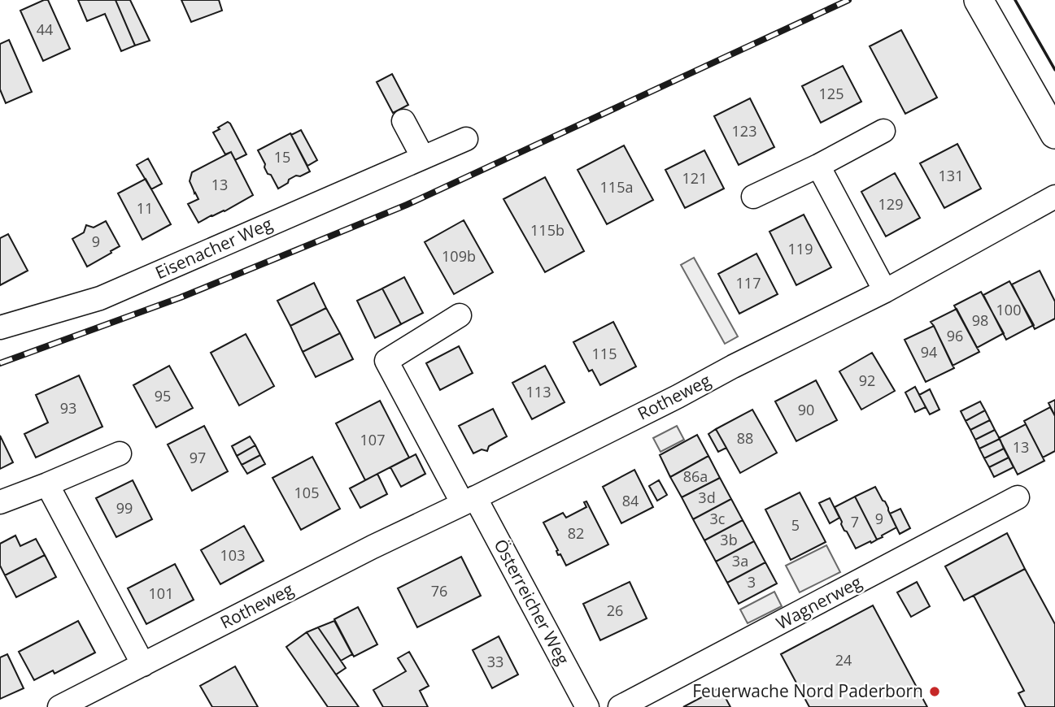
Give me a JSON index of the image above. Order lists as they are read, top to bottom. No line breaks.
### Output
{"streets":{"street":["Eisenacher Weg","Rotheweg","Österreicher Weg","Wagnerweg"]},"crossings":[["Rotheweg","Österreicher Weg"]],"places":["Feuerwache Nord Paderborn"],"house_numbers":["44","125","123","15","131","121","13","115a","129","11","115b","9","119","109b","117","100","98","96","94","115","92","113","95","93","90","88","107","13","97","86a","105","3d","84","99","3c","9","7","5","82","3b","103","3a","3","76","101","26","24","33"]}
